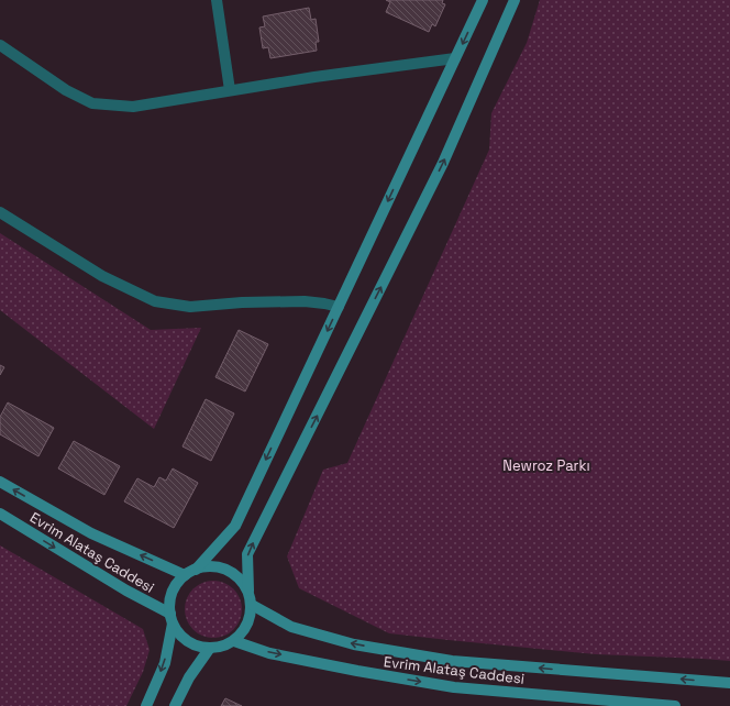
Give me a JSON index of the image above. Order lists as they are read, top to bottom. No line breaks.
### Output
{"streets":{"main road":["Evrim Alataş Caddesi"]},"parks":["Newroz Parkı"]}
